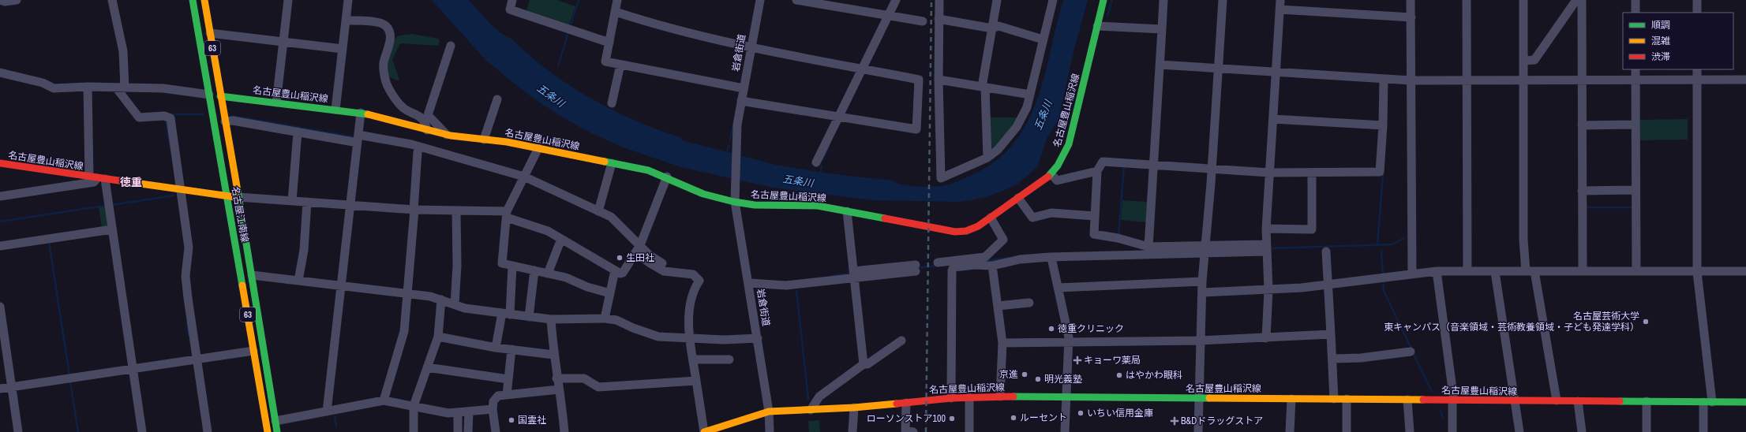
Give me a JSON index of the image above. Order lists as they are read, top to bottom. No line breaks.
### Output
{"streets":{"main road":["63","名古屋豊山稲沢線","名古屋江南線"],"street":["岩倉街道"]},"crossings":[["岩倉街道","名古屋豊山稲沢線"],["名古屋豊山稲沢線","名古屋江南線"]],"districts":["徳重"],"water":["五条川"],"places":{"other":["生田社","名古屋芸術大学 東キャンパス（音楽領域・芸術教養領域・子ども発達学科）","徳重クリニック","京進","はやかわ眼科","明光義塾","いちい信用金庫","ルーセント","ローソンストア100","国霊社"],"health":["キョーワ薬局","B&Dドラッグストア"]},"legend":["順調","混雑","渋滞"]}
